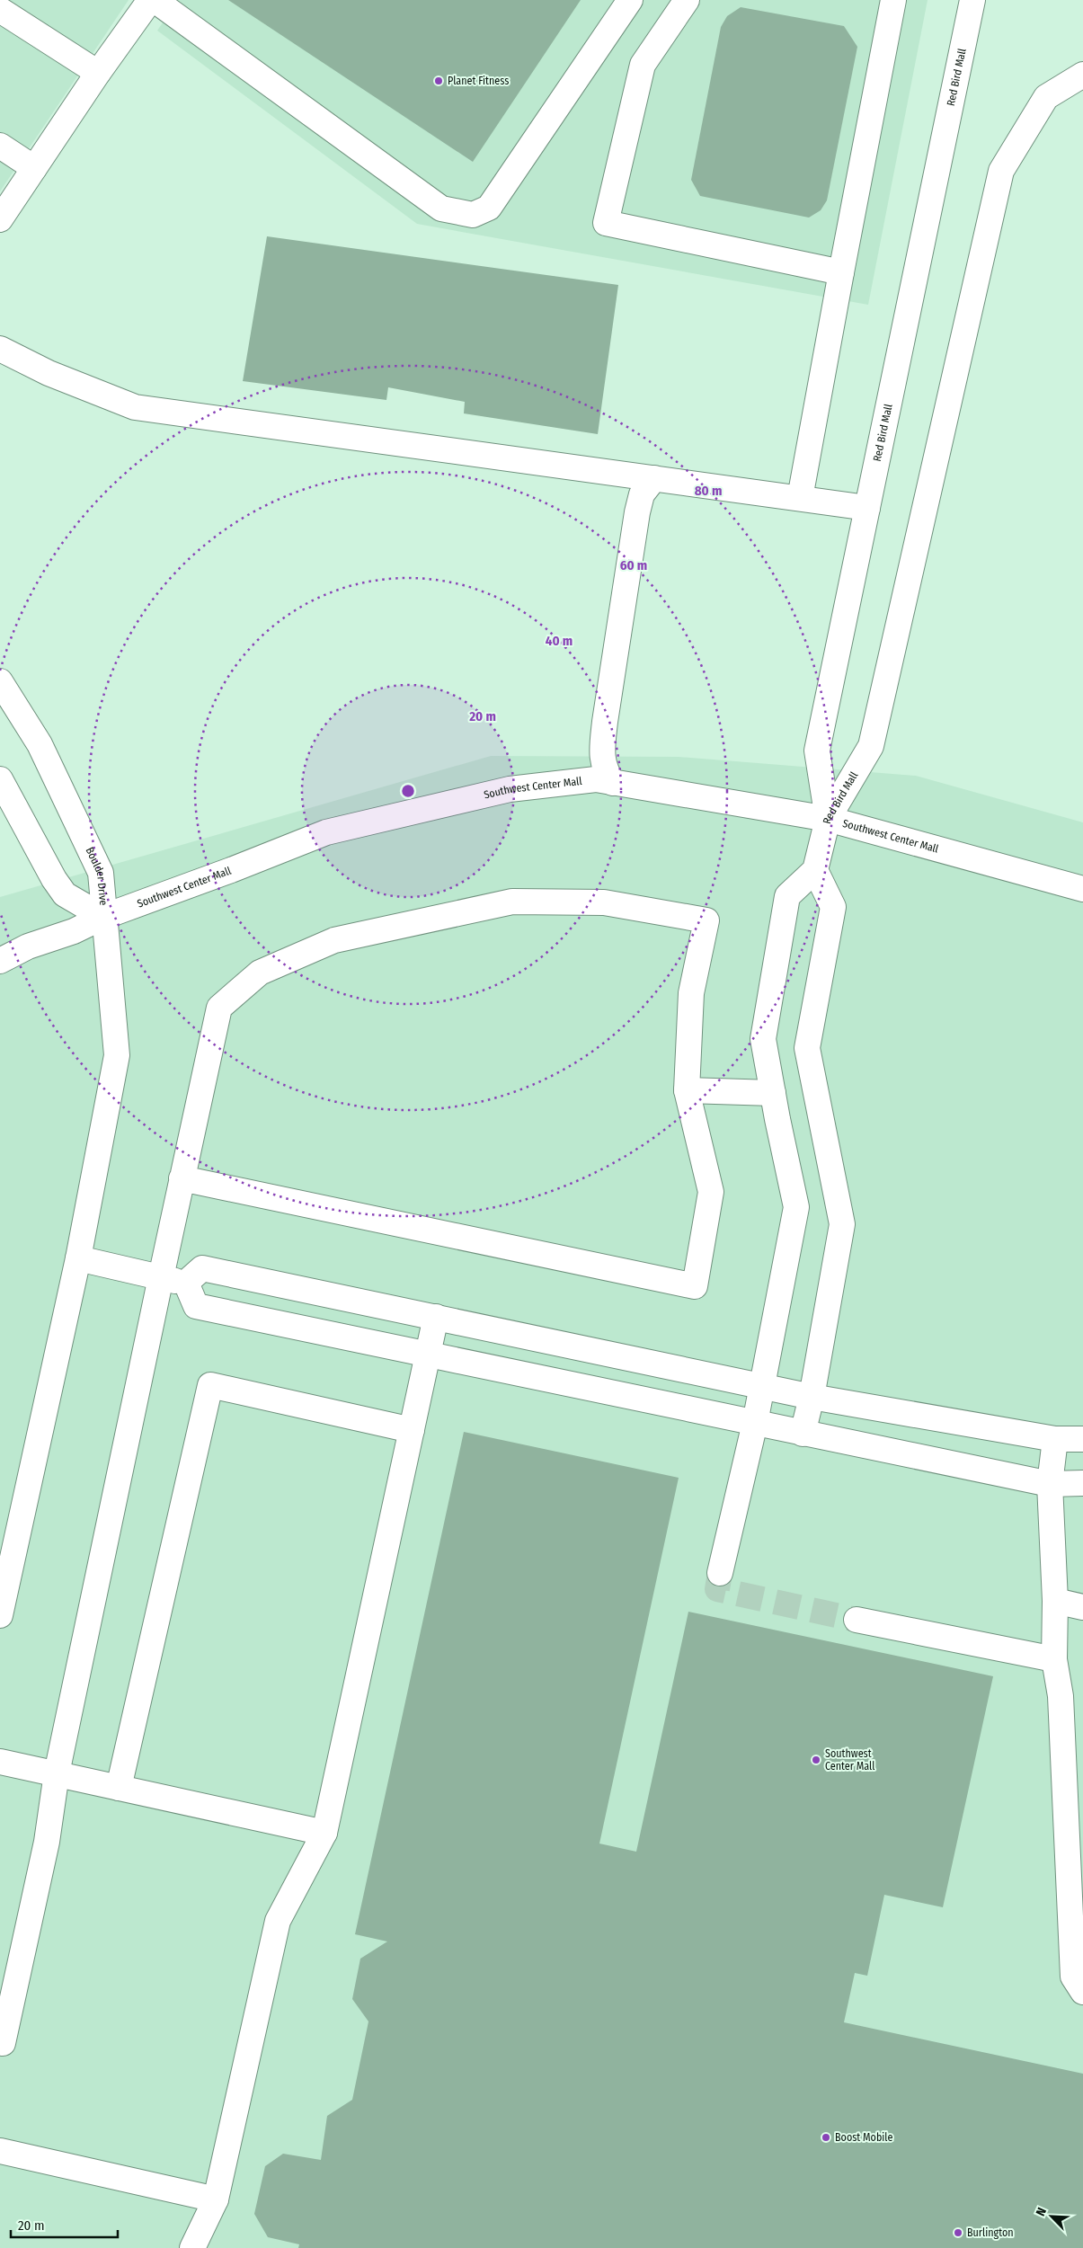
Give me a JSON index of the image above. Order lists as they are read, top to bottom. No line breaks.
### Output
{"streets":{"street":["Red Bird Mall","Southwest Center Mall","Boulder Drive"]},"crossings":[["Red Bird Mall","Southwest Center Mall"],["Southwest Center Mall","Boulder Drive"]],"places":["Planet Fitness","Southwest Center Mall","Boost Mobile","Burlington"],"scale_bar":"20 m","north":"top left","rings":["80 m","60 m","40 m","20 m"]}
